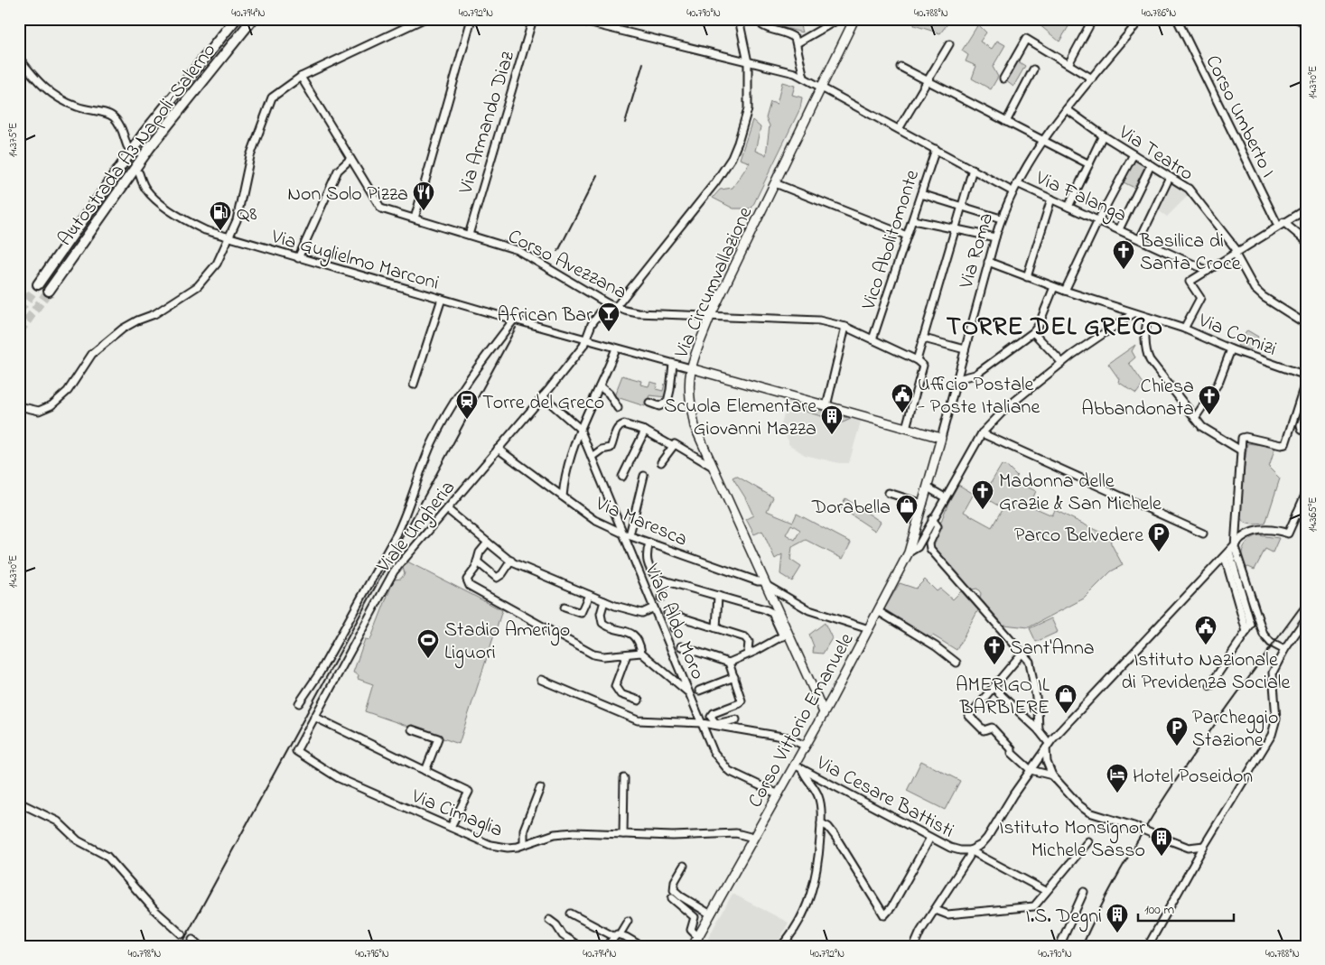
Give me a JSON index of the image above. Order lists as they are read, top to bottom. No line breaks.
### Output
{"streets":{"highway":["Autostrada A3 Napoli-Salerno"],"main road":["Via Roma","Via Circumvallazione","Corso Vittorio Emanuele"],"street":["Corso Umberto I","Via Armando Diaz","Via Teatro","Via Falanga","Vico Abolitomonte","Via Guglielmo Marconi","Corso Avezzana","Via Comizi","Via Maresca","Viale Ungheria","Viale Aldo Moro","Via Cesare Battisti","Via Cimaglia"]},"crossings":[["Via Armando Diaz","Corso Avezzana"],["Via Teatro","Via Roma"],["Via Falanga","Via Roma"],["Vico Abolitomonte","Corso Avezzana"],["Via Roma","Via Comizi"],["Via Roma","Corso Vittorio Emanuele"],["Via Guglielmo Marconi","Via Circumvallazione"],["Via Guglielmo Marconi","Viale Ungheria"],["Corso Avezzana","Via Circumvallazione"],["Corso Avezzana","Viale Ungheria"],["Via Circumvallazione","Via Maresca"],["Via Circumvallazione","Corso Vittorio Emanuele"],["Via Maresca","Viale Ungheria"],["Via Maresca","Viale Aldo Moro"],["Via Maresca","Corso Vittorio Emanuele"],["Viale Ungheria","Via Cimaglia"],["Viale Aldo Moro","Corso Vittorio Emanuele"],["Corso Vittorio Emanuele","Via Cesare Battisti"],["Corso Vittorio Emanuele","Via Cimaglia"]],"districts":["TORRE DEL GRECO"],"places":{"restaurant":["Non Solo Pizza"],"fuel station":["Q8"],"church":["Basilica di Santa Croce","Chiesa Abbandonata","Madonna delle Grazie & San Michele","Sant'Anna"],"bar":["African Bar"],"public building":["Ufficio Postale - Poste Italiane","Istituto Nazionale di Previdenza Sociale"],"station":["Torre del Greco"],"building":["Scuola Elementare Giovanni Mazza","Istituto Monsignor Michele Sasso","I.S. Degni"],"shop":["Dorabella","AMERIGO IL BARBIERE"],"parking":["Parco Belvedere","Parcheggio Stazione"],"sports":["Stadio Amerigo Liguori"],"hotel":["Hotel Poseidon"]},"scale_bar":"100 m","coordinates":["40.794°N","40.792°N","40.790°N","40.788°N","40.786°N","14.370°E","14.375°E","14.365°E","40.798°N","40.796°N"]}
